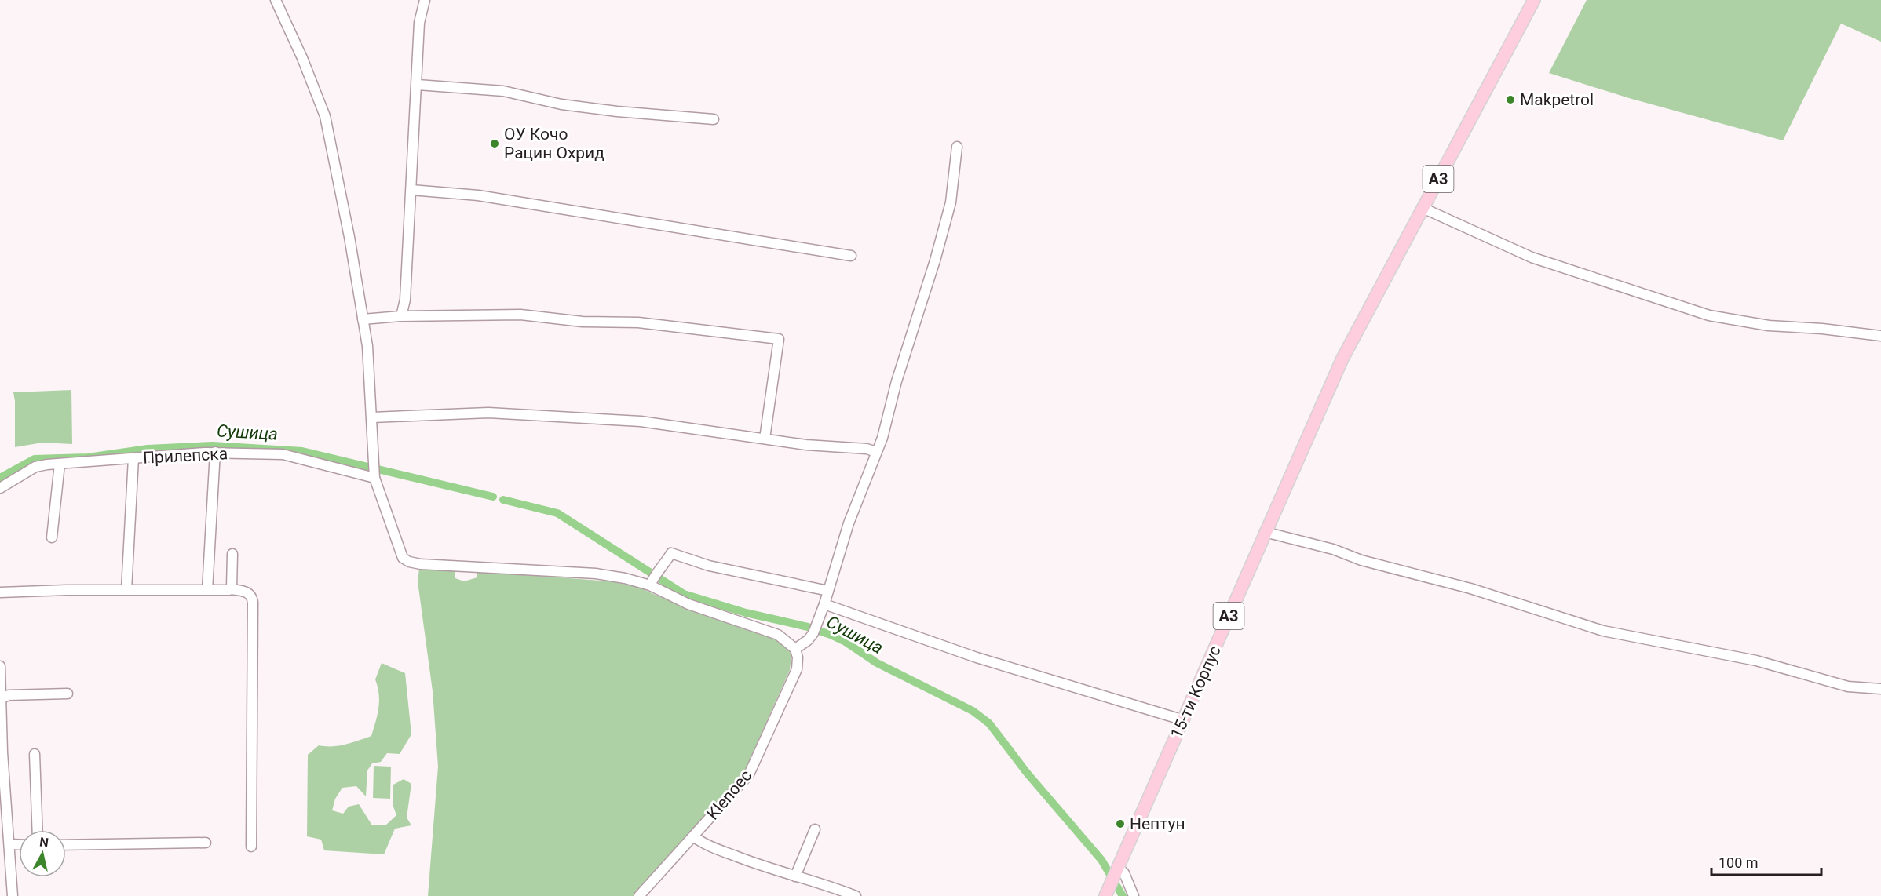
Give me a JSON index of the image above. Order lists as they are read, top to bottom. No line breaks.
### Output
{"streets":{"main road":["A3","15-ти Корпус"],"street":["Прилепска","Klenoec"]},"crossings":[["A3","15-ти Корпус"]],"water":["Сушица"],"places":["Makpetrol","ОУ Кочо Рацин Охрид","Нептун"],"scale_bar":"100 m","north":"top"}
